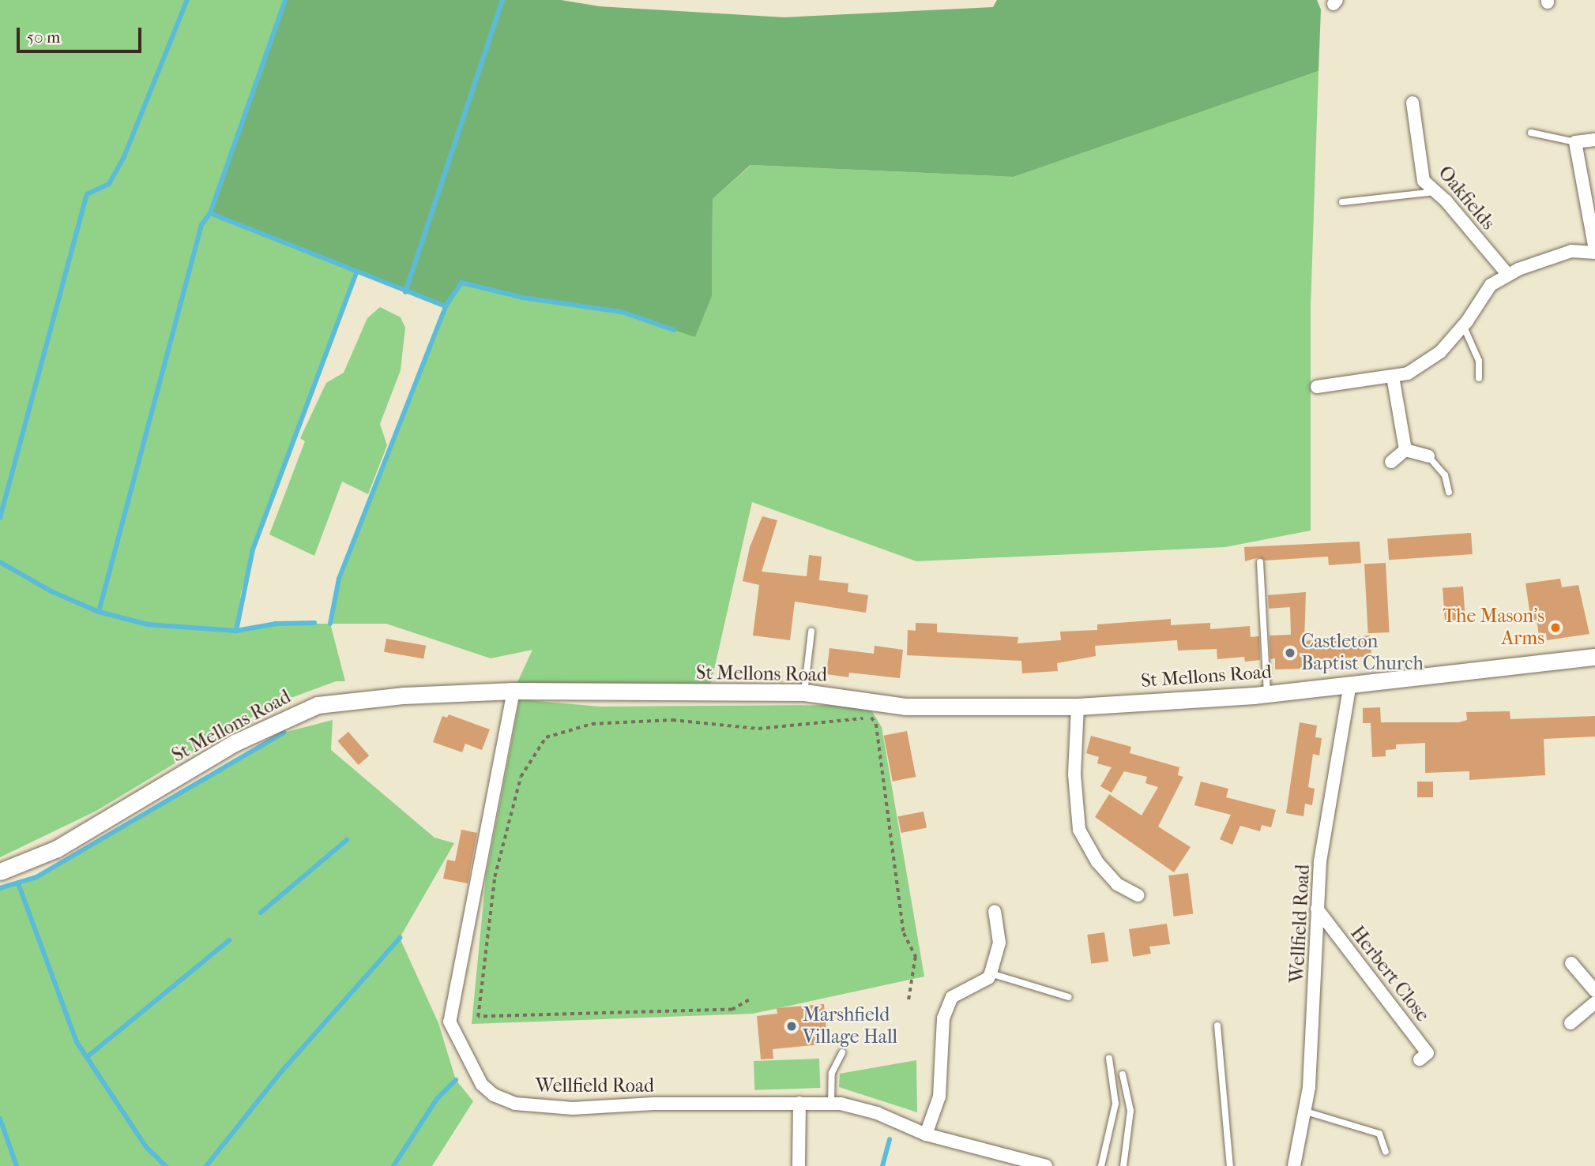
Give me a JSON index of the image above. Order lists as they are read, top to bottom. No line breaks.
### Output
{"streets":{"street":["Oakfields","St Mellons Road","Wellfield Road","Herbert Close"]},"crossings":[["St Mellons Road","Wellfield Road"],["Wellfield Road","Herbert Close"]],"places":["The Mason's Arms","Castleton Baptist Church","Marshfield Village Hall"],"scale_bar":"50 m"}
